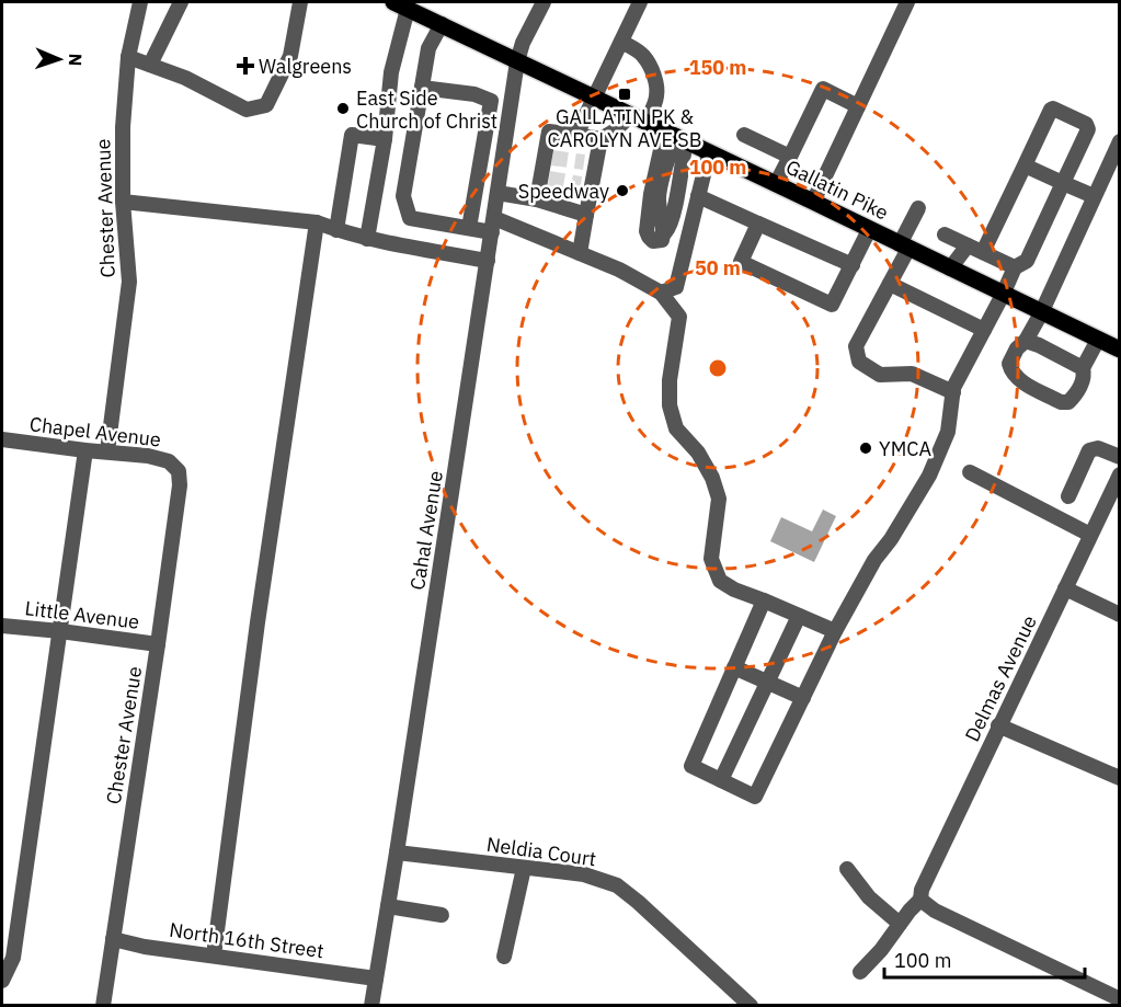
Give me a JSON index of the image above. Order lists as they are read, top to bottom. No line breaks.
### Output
{"streets":{"main road":["Gallatin Pike"],"street":["Chester Avenue","Chapel Avenue","Cahal Avenue","Little Avenue","Delmas Avenue","Neldia Court","North 16th Street"]},"crossings":[["Gallatin Pike","Cahal Avenue"],["Chester Avenue","Chapel Avenue"],["Chester Avenue","Little Avenue"],["Chester Avenue","North 16th Street"],["Cahal Avenue","Neldia Court"],["Cahal Avenue","North 16th Street"]],"places":{"health":["Walgreens"],"transit":["GALLATIN PK & CAROLYN AVE SB"],"other":["East Side Church of Christ","Speedway","YMCA"]},"scale_bar":"100 m","north":"right","rings":["150 m","100 m","50 m"]}
